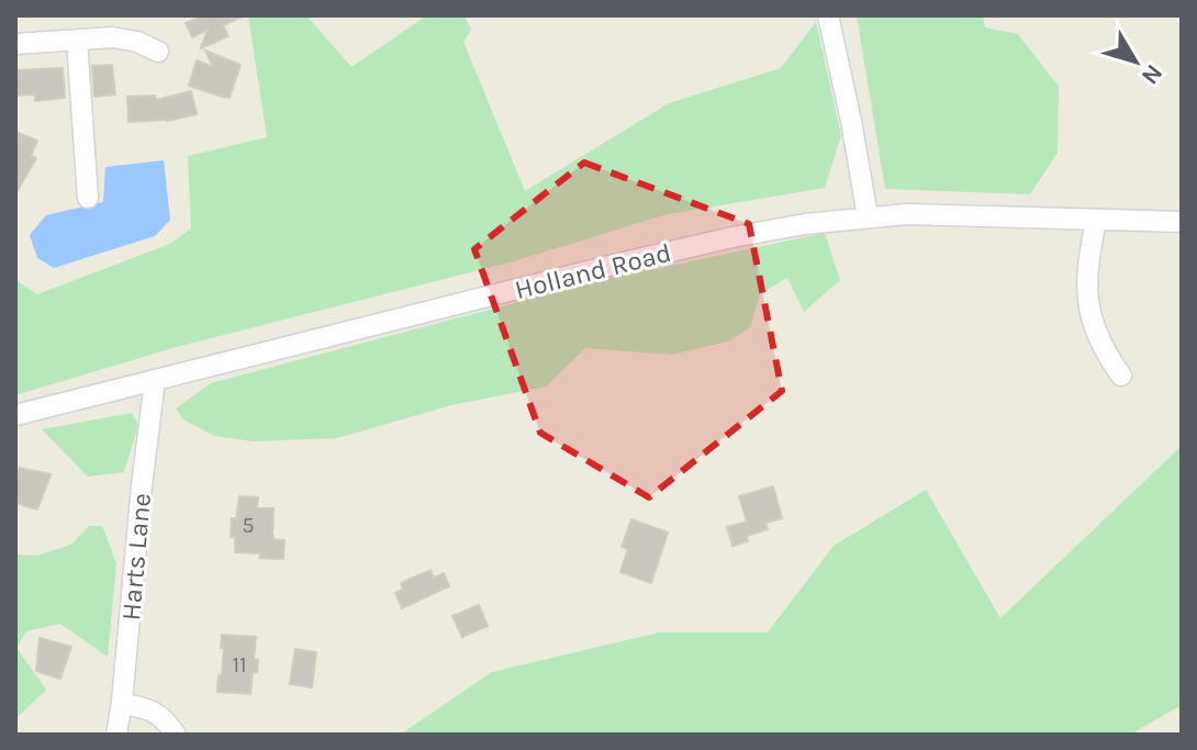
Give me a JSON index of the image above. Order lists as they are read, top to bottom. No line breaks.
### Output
{"streets":{"street":["Holland Road","Harts Lane"]},"crossings":[["Holland Road","Harts Lane"]],"house_numbers":["5","11"],"north":"bottom right"}
